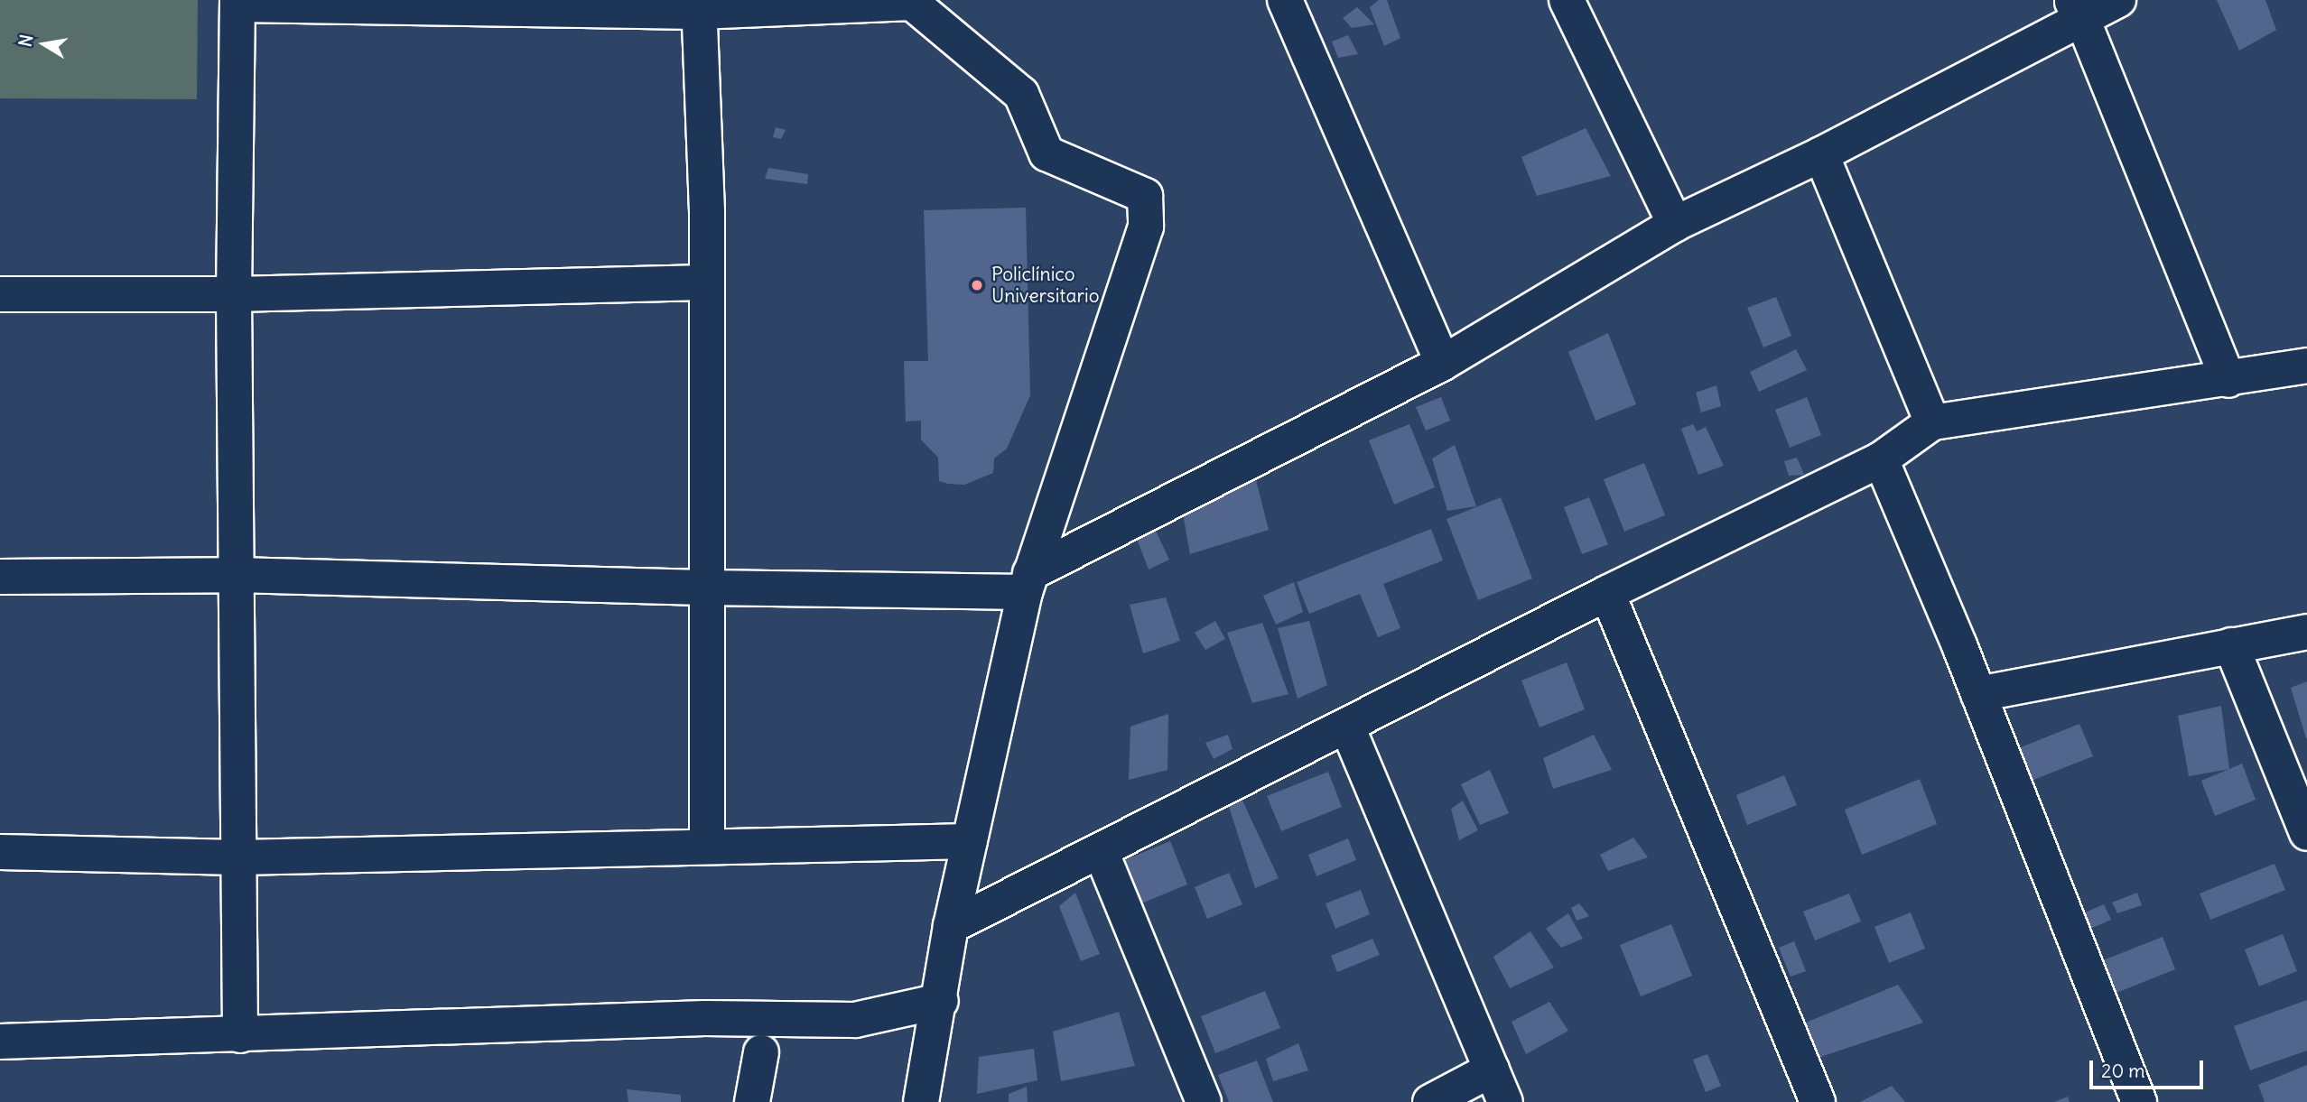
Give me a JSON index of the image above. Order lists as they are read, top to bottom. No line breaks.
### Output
{"places":["Policlínico Universitario"],"scale_bar":"20 m","north":"left"}
